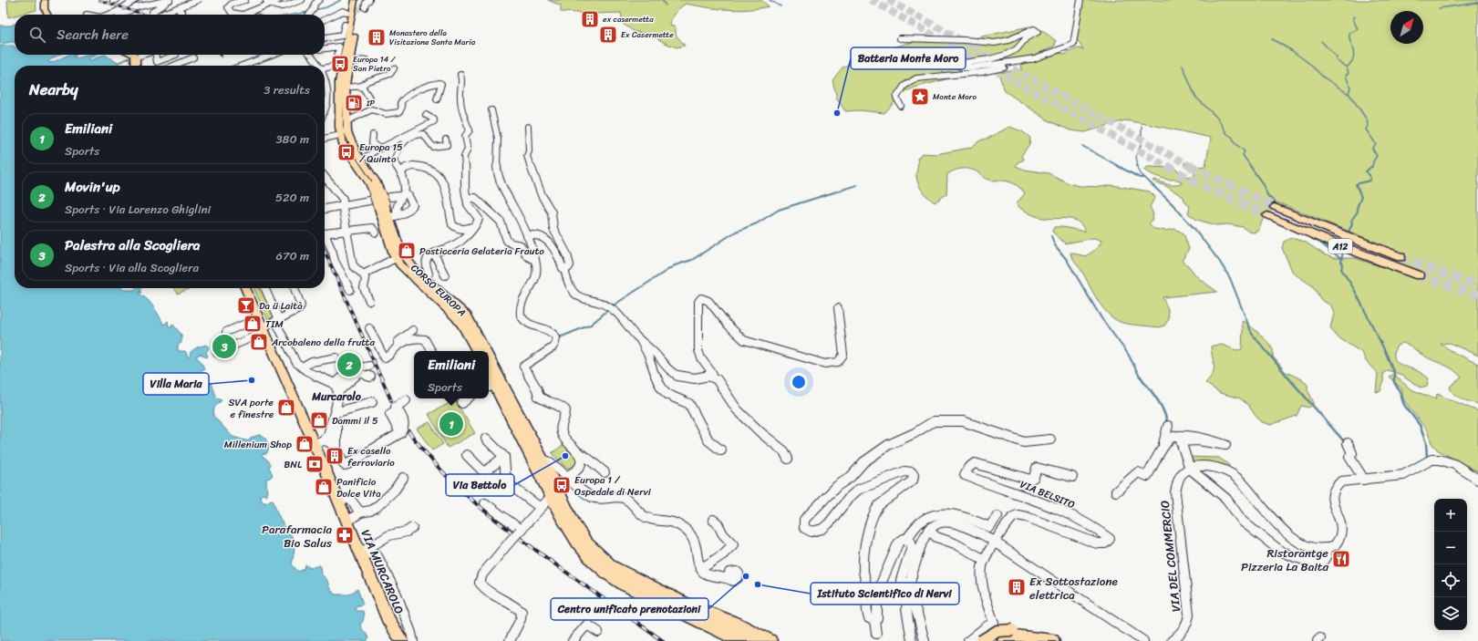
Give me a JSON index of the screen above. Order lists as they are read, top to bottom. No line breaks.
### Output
{"streets":{"highway":["A12"],"main road":["CORSO EUROPA","VIA MURCAROLO"],"street":["VIA BELSITO","VIA DEL COMMERCIO"]},"districts":["Murcarolo"],"places":{"building":["ex casermetta","Ex Casermette","Monastero della Visitazione Santa Maria","Ex casello ferroviario","Ex Sottostazione elettrica"],"bus stop":["Europa 14 / San Pietro","Europa 15 / Quinto","Europa 1 / Ospedale di Nervi"],"place":["Monte Moro"],"fuel station":["IP"],"other":["Batteria Monte Moro","Villa Maria","Via Bettolo","Centro unificato prenotazioni","Istituto Scientifico di Nervi"],"shop":["Pasticceria Gelateria Frauto","TIM","Arcobaleno della frutta","SVA porte e finestre","Dammi il 5","Millenium Shop","Panificio Dolce Vita"],"bar":["Da ü Laità"],"bank":["BNL"],"pharmacy":["Parafarmacia Bio Salus"],"restaurant":["Ristorantge Pizzeria La Baita"]},"north":"top right","page":{"search":"Search here","heading":["Nearby","3 results"],"list":[{"mark":"1","name":"Emiliani","note":"Sports","value":"380 m"},{"mark":"2","name":"Movin'up","note":"Sports · Via Lorenzo Ghiglini","value":"520 m"},{"mark":"3","name":"Palestra alla Scogliera","note":"Sports · Via alla Scogliera","value":"670 m"}],"pins":["3","2","1"],"popup":["Emiliani","Sports"],"map_buttons":["+","−"]}}
